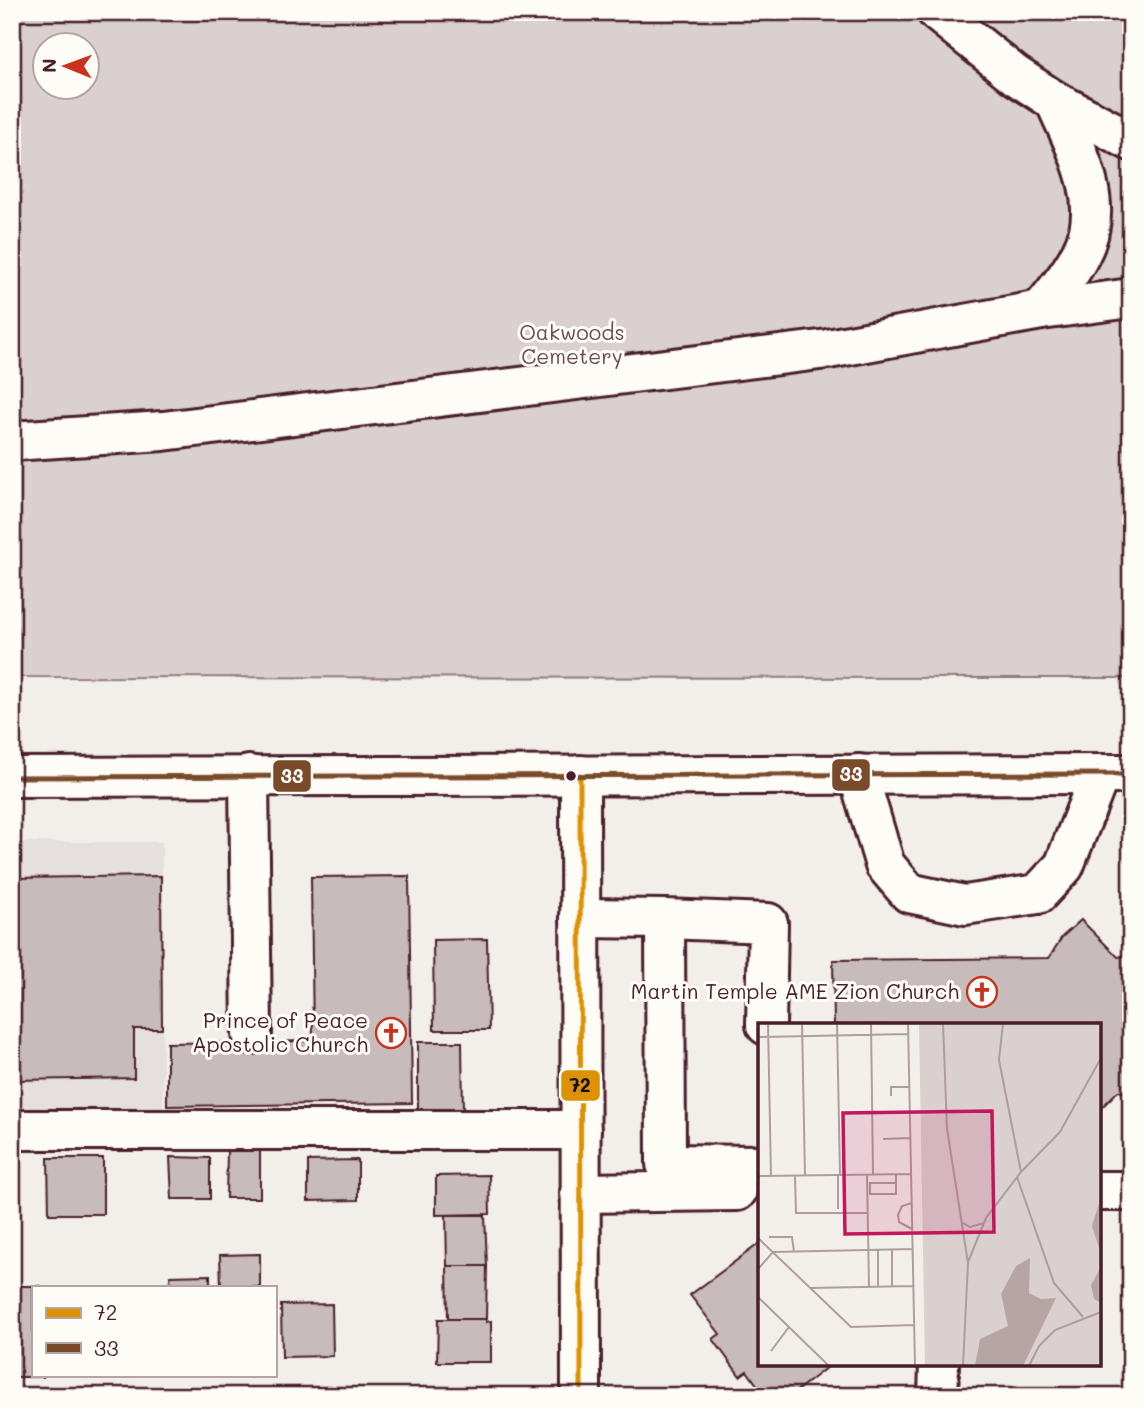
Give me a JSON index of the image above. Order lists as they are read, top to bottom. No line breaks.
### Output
{"parks":["Oakwoods Cemetery"],"places":{"church":["Martin Temple AME Zion Church","Prince of Peace Apostolic Church"]},"lines":["transit line 33","transit line 72"],"legend":["72","33"],"north":"left"}
